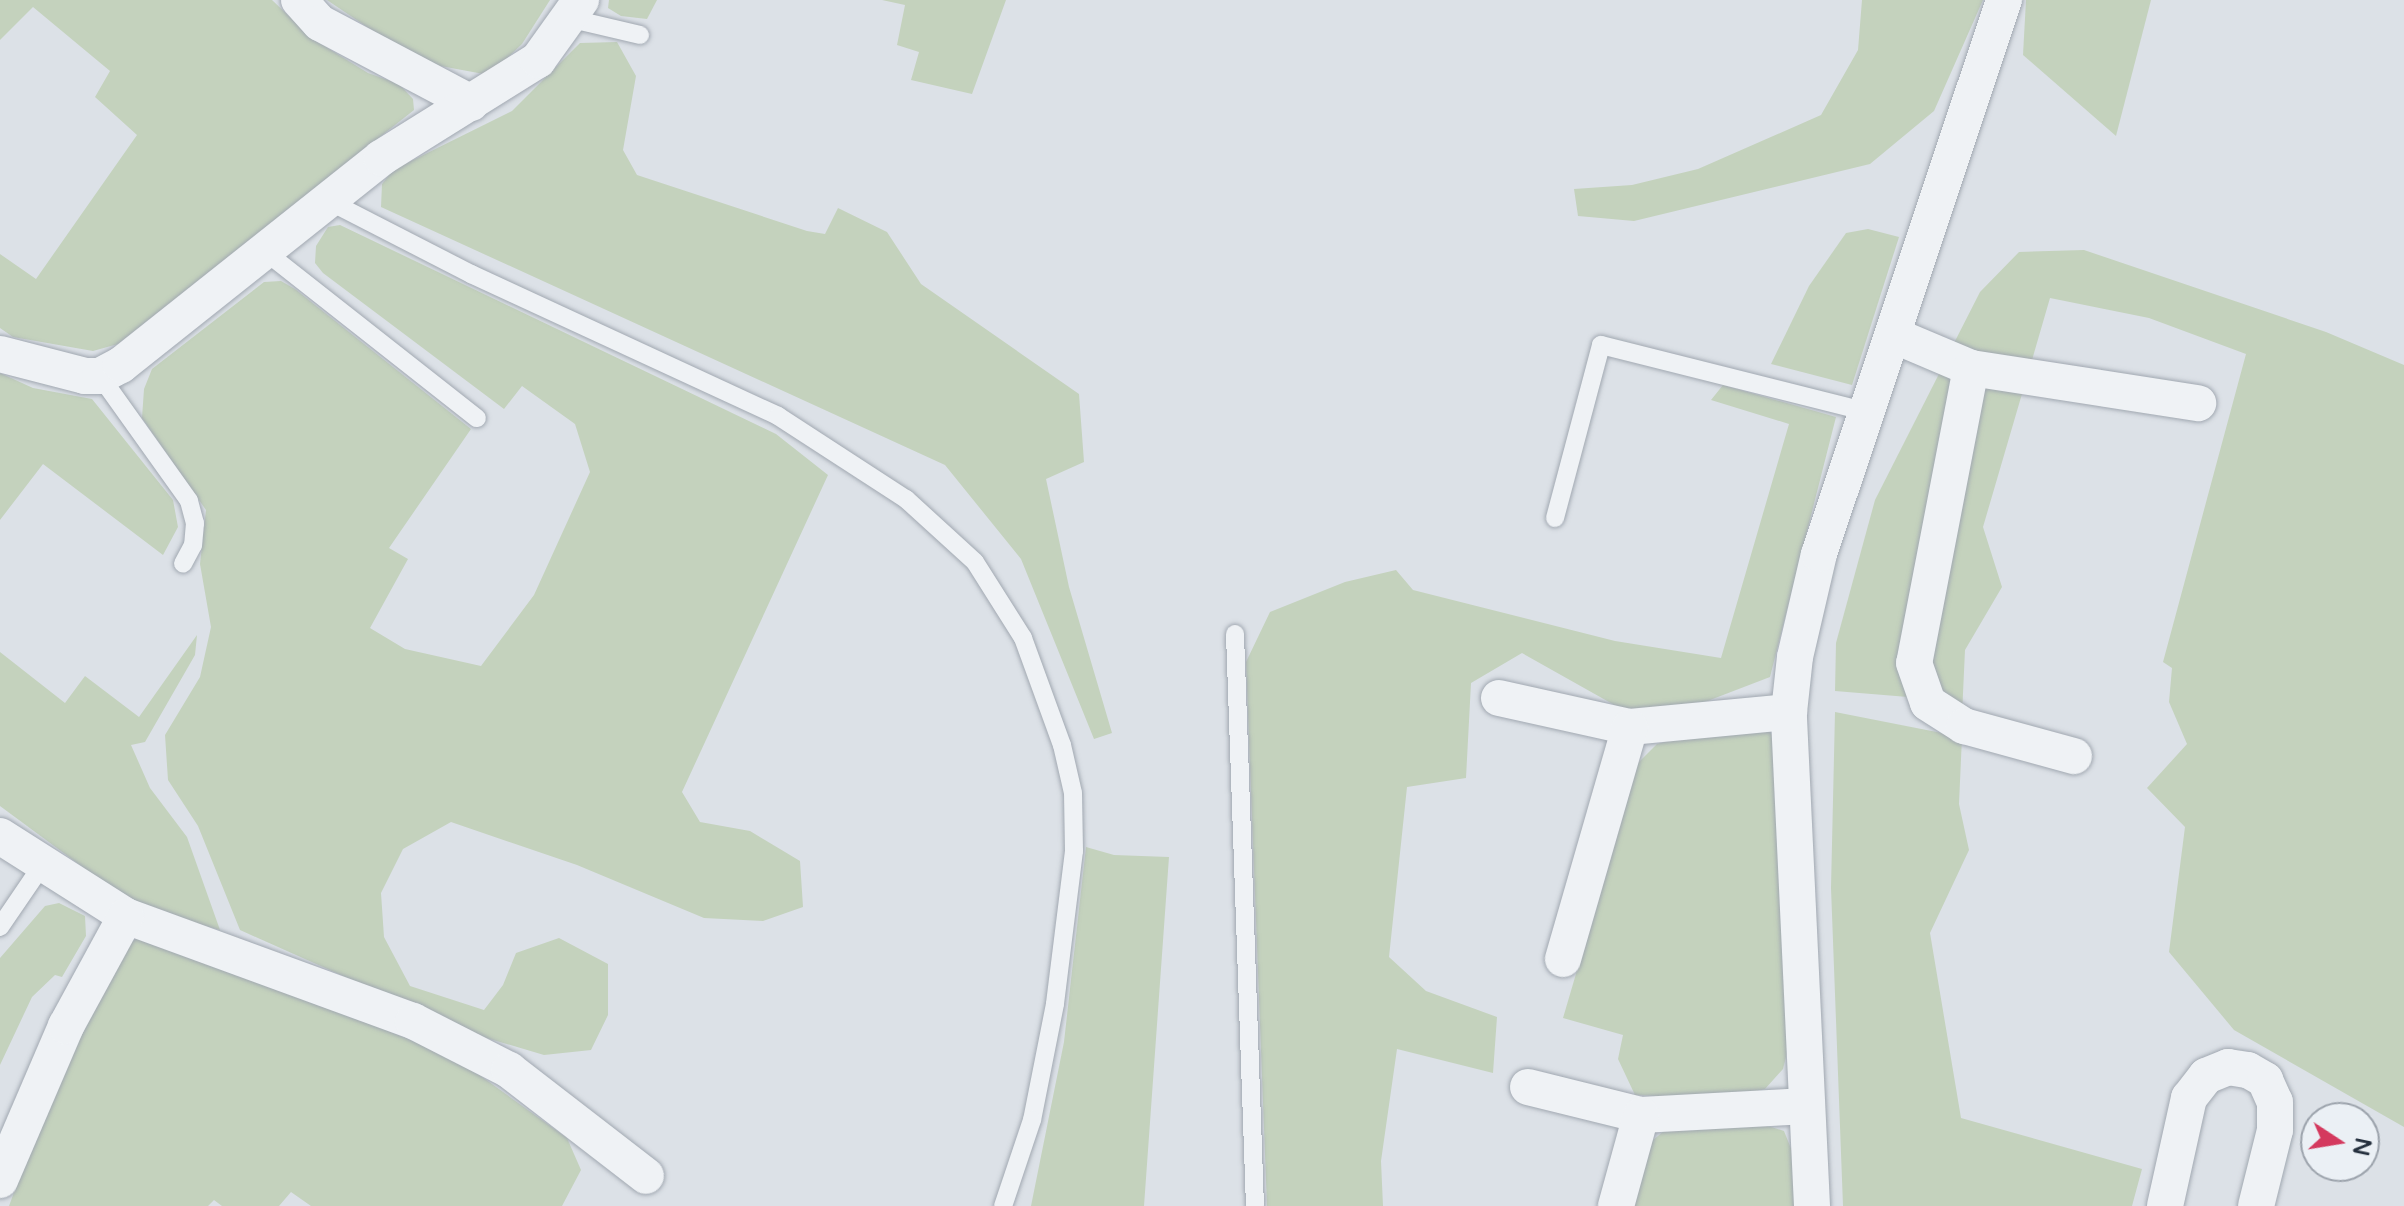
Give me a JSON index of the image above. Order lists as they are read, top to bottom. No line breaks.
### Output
{"north":"right"}
